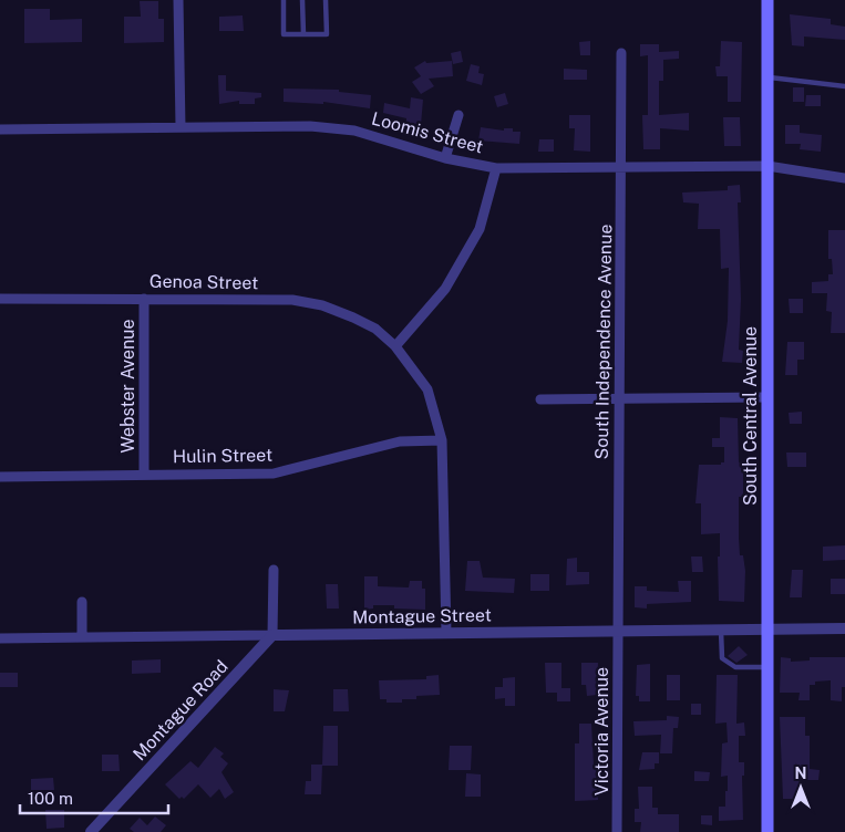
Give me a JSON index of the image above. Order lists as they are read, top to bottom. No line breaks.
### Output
{"streets":{"main road":["South Central Avenue"],"street":["Loomis Street","Genoa Street","South Independence Avenue","Webster Avenue","Hulin Street","Montague Street","Montague Road","Victoria Avenue"]},"crossings":[["Loomis Street","South Independence Avenue"],["Loomis Street","South Central Avenue"],["Genoa Street","Webster Avenue"],["Genoa Street","Hulin Street"],["Genoa Street","Montague Street"],["South Independence Avenue","Montague Street"],["South Independence Avenue","Victoria Avenue"],["Webster Avenue","Hulin Street"],["South Central Avenue","Montague Street"],["Montague Street","Montague Road"],["Montague Street","Victoria Avenue"]],"scale_bar":"100 m","north":"top"}
